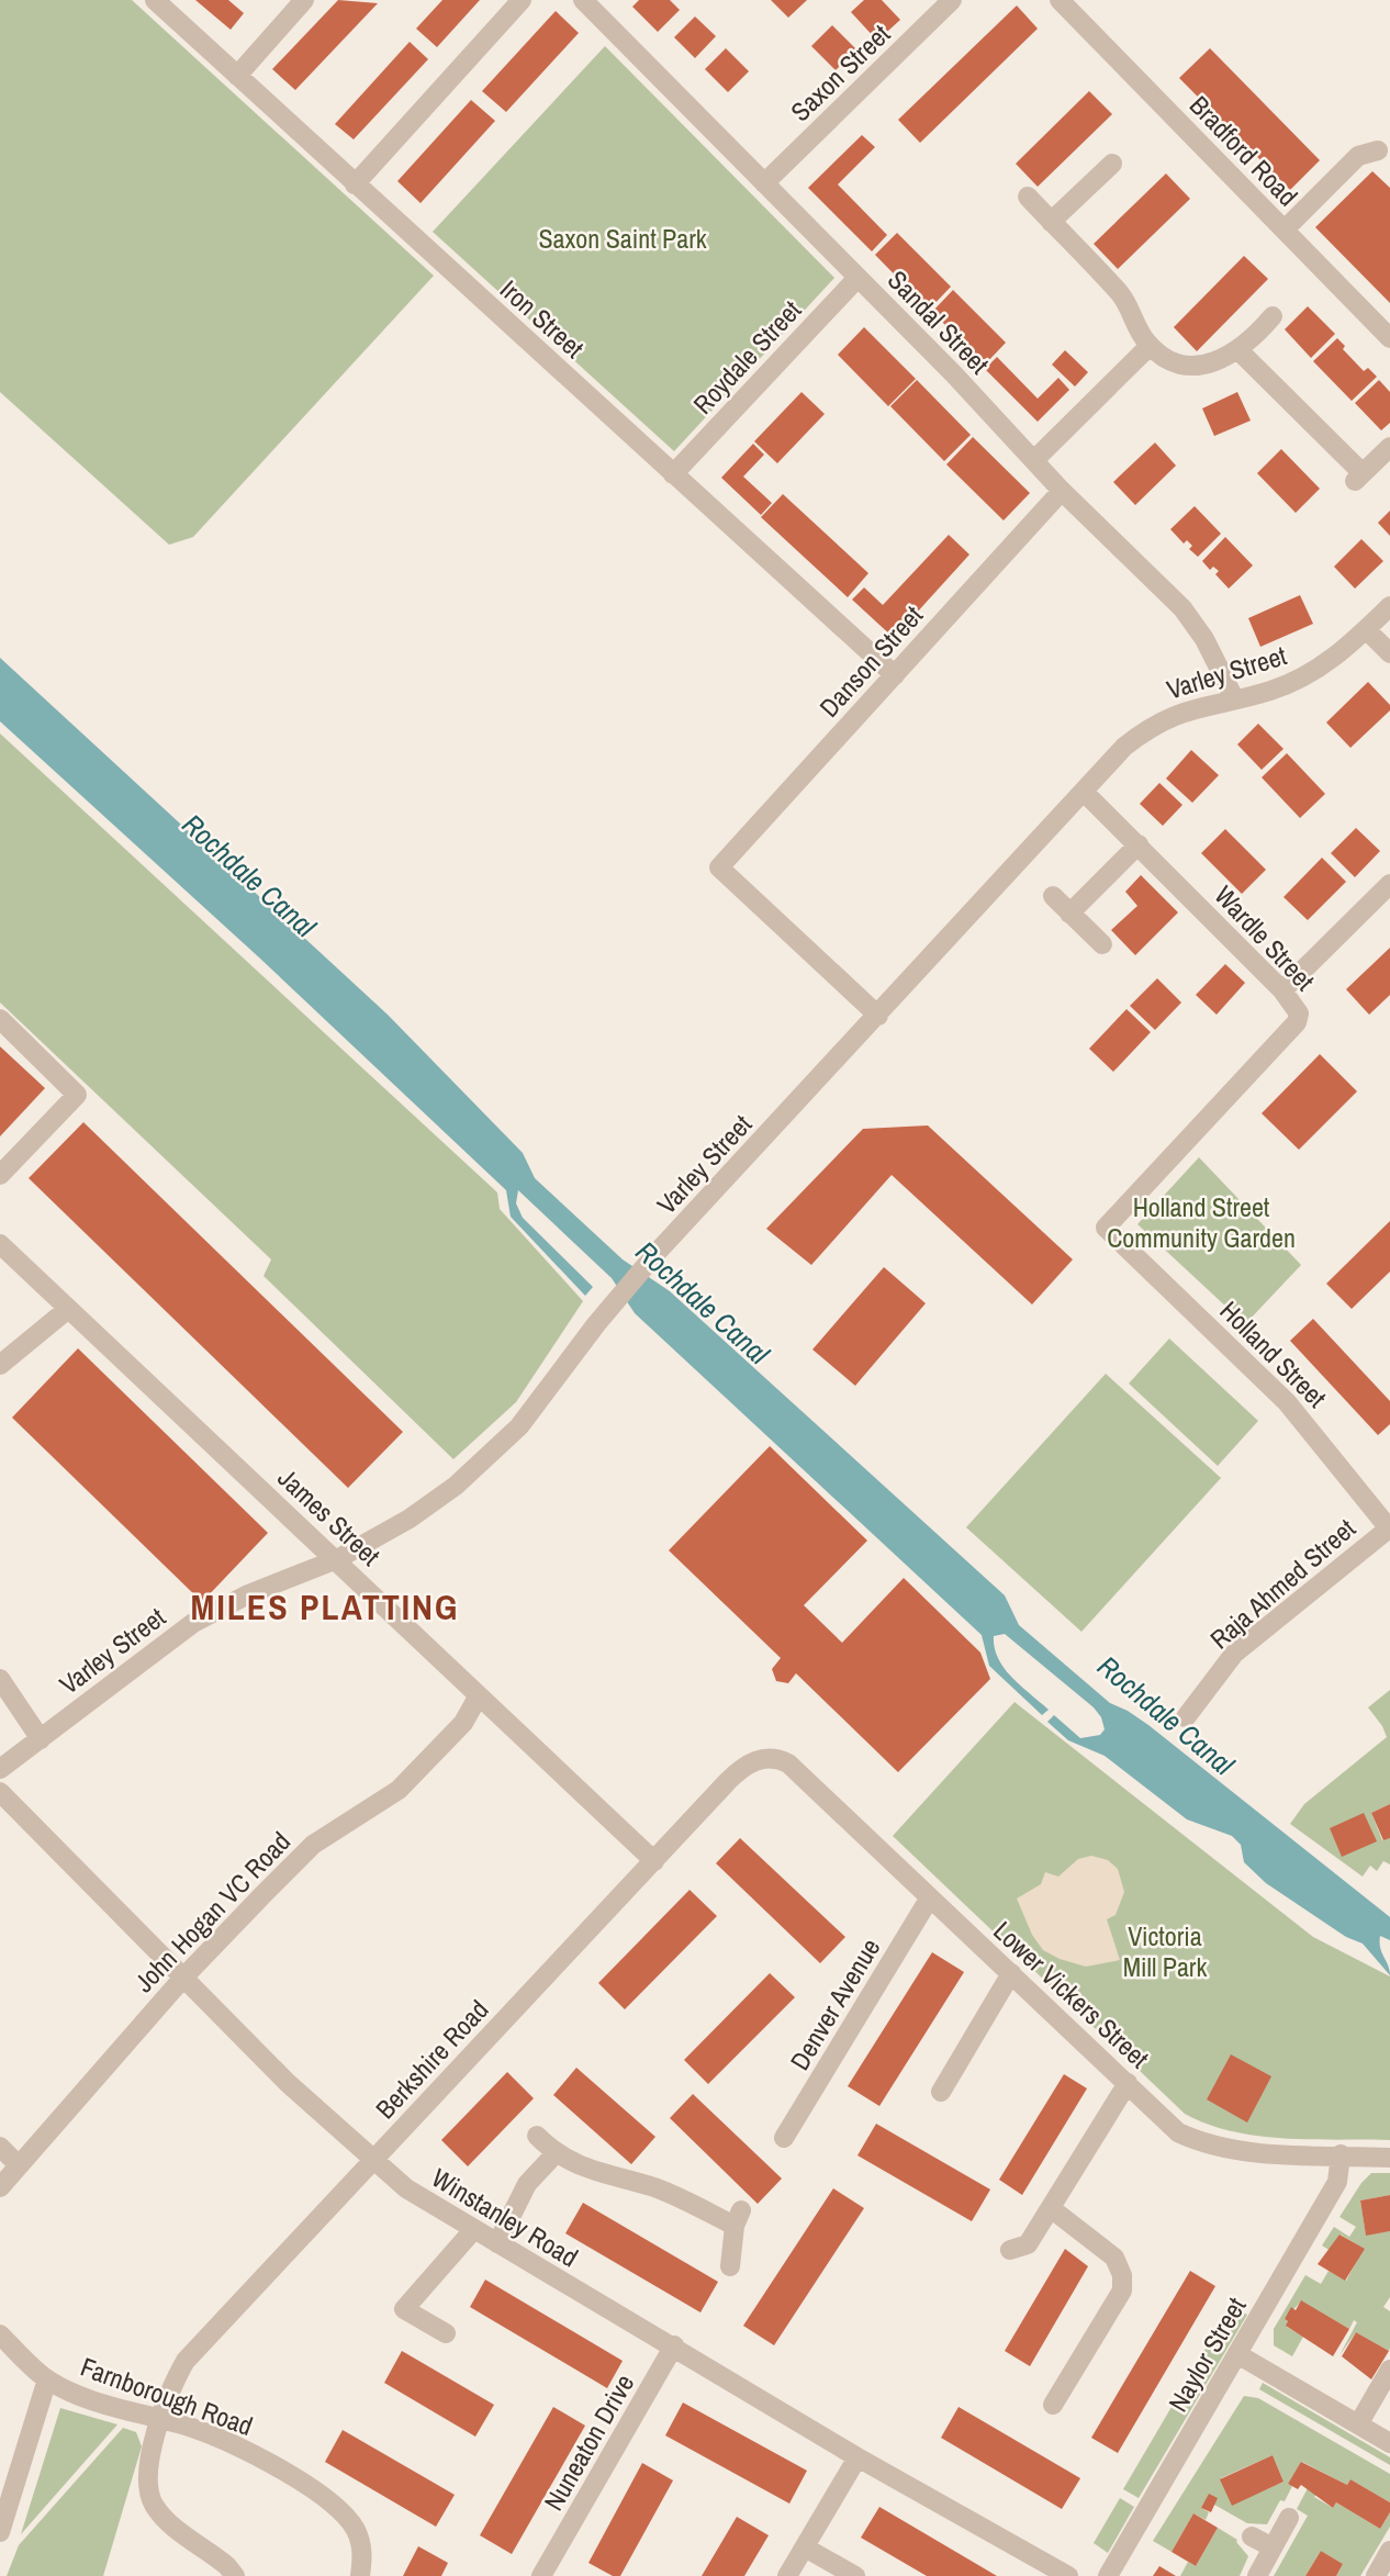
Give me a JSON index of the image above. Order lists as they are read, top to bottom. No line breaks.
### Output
{"streets":{"street":["Saxon Street","Bradford Road","Iron Street","Sandal Street","Roydale Street","Danson Street","Varley Street","Wardle Street","Holland Street","James Street","Raja Ahmed Street","John Hogan VC Road","Lower Vickers Street","Denver Avenue","Berkshire Road","Winstanley Road","Naylor Street","Farnborough Road","Nuneaton Drive"]},"crossings":[["Saxon Street","Sandal Street"],["Iron Street","Roydale Street"],["Iron Street","Danson Street"],["Sandal Street","Roydale Street"],["Sandal Street","Danson Street"],["Sandal Street","Varley Street"],["Danson Street","Varley Street"],["Varley Street","Wardle Street"],["Varley Street","James Street"],["Wardle Street","Holland Street"],["Holland Street","Raja Ahmed Street"],["James Street","John Hogan VC Road"],["James Street","Berkshire Road"],["John Hogan VC Road","Winstanley Road"],["Lower Vickers Street","Denver Avenue"],["Lower Vickers Street","Berkshire Road"],["Lower Vickers Street","Naylor Street"],["Berkshire Road","Winstanley Road"],["Berkshire Road","Farnborough Road"],["Winstanley Road","Nuneaton Drive"]],"districts":["MILES PLATTING"],"water":["Rochdale Canal"],"parks":["Saxon Saint Park","Holland Street Community Garden","Victoria Mill Park"]}
